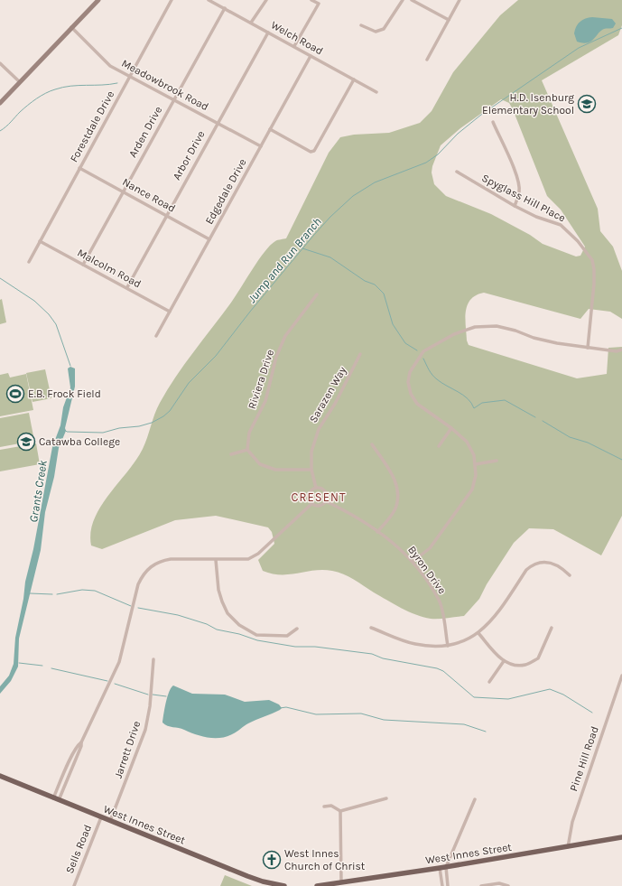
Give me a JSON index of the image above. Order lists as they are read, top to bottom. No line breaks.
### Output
{"streets":{"main road":["West Innes Street"],"street":["Welch Road","Meadowbrook Road","Forestdale Drive","Arden Drive","Arbor Drive","Edgedale Drive","Nance Road","Spyglass Hill Place","Malcolm Road","Riviera Drive","Sarazen Way","Byron Drive","Jarrett Drive","Pine Hill Road","Sells Road"]},"crossings":[["Welch Road","Arden Drive"],["Welch Road","Arbor Drive"],["Welch Road","Edgedale Drive"],["Meadowbrook Road","Forestdale Drive"],["Meadowbrook Road","Arden Drive"],["Meadowbrook Road","Arbor Drive"],["Meadowbrook Road","Edgedale Drive"],["Forestdale Drive","Nance Road"],["Forestdale Drive","Malcolm Road"],["Arden Drive","Nance Road"],["Arden Drive","Malcolm Road"],["Arbor Drive","Nance Road"],["Arbor Drive","Malcolm Road"],["Edgedale Drive","Nance Road"],["Edgedale Drive","Malcolm Road"],["Sarazen Way","Byron Drive"],["Jarrett Drive","West Innes Street"],["Pine Hill Road","West Innes Street"],["West Innes Street","Sells Road"]],"districts":["CRESENT"],"water":["Jump and Run Branch","Grants Creek"],"places":{"school or university":["H.D. Isenburg Elementary School","Catawba College"],"sports":["E.B. Frock Field"],"church":["West Innes Church of Christ"]}}
